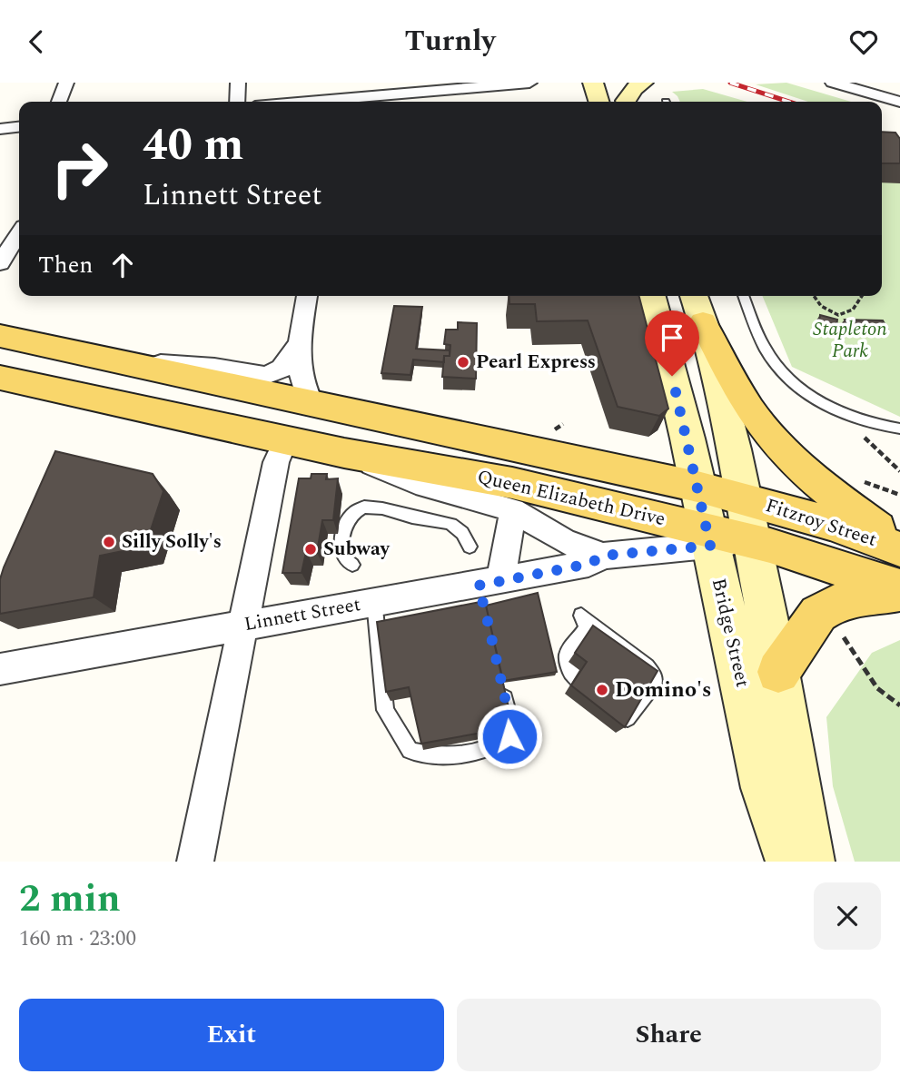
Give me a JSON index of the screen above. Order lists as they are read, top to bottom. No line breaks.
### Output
{"streets":{"main road":["Queen Elizabeth Drive","Fitzroy Street","Bridge Street"],"street":["Linnett Street"]},"crossings":[["Queen Elizabeth Drive","Fitzroy Street"],["Queen Elizabeth Drive","Linnett Street"],["Queen Elizabeth Drive","Bridge Street"],["Fitzroy Street","Bridge Street"]],"parks":["Stapleton Park"],"places":["Pearl Express","Silly Solly's","Subway","Domino's"],"page":{"header":"Turnly","turn":["40 m","Linnett Street"],"then":"Then","heading":["2 min","160 m · 23:00"],"buttons":["Exit","Share"]}}
